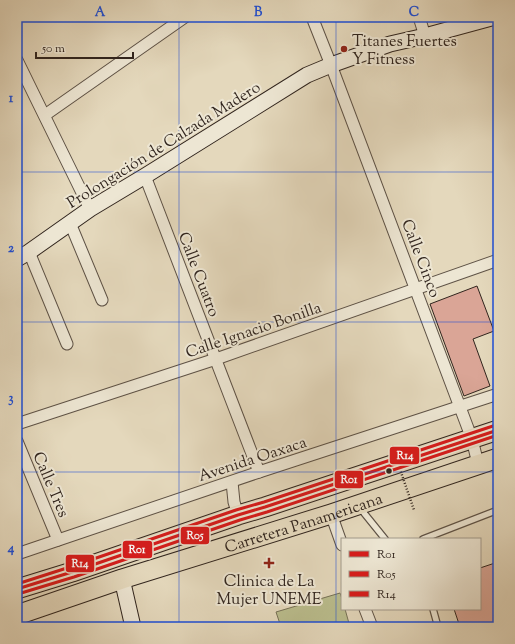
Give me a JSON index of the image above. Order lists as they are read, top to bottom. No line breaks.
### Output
{"streets":{"highway":["Carretera Panamericana"],"street":["Prolongación de Calzada Madero","Calle Cinco","Calle Cuatro","Calle Ignacio Bonilla","Avenida Oaxaca","Calle Tres"]},"crossings":[["Prolongación de Calzada Madero","Calle Cinco"],["Prolongación de Calzada Madero","Calle Cuatro"],["Calle Cinco","Calle Ignacio Bonilla"],["Calle Cinco","Avenida Oaxaca"],["Calle Cinco","Carretera Panamericana"],["Calle Cuatro","Calle Ignacio Bonilla"],["Calle Cuatro","Avenida Oaxaca"],["Avenida Oaxaca","Calle Tres"]],"places":{"other":["Titanes Fuertes Y Fitness"],"health":["Clinica de La Mujer UNEME"]},"lines":["transit line R14","transit line R01","transit line R05"],"legend":["R01","R05","R14"],"scale_bar":"50 m","grid":{"columns":["A","B","C"],"rows":["1","2","3","4"]}}
